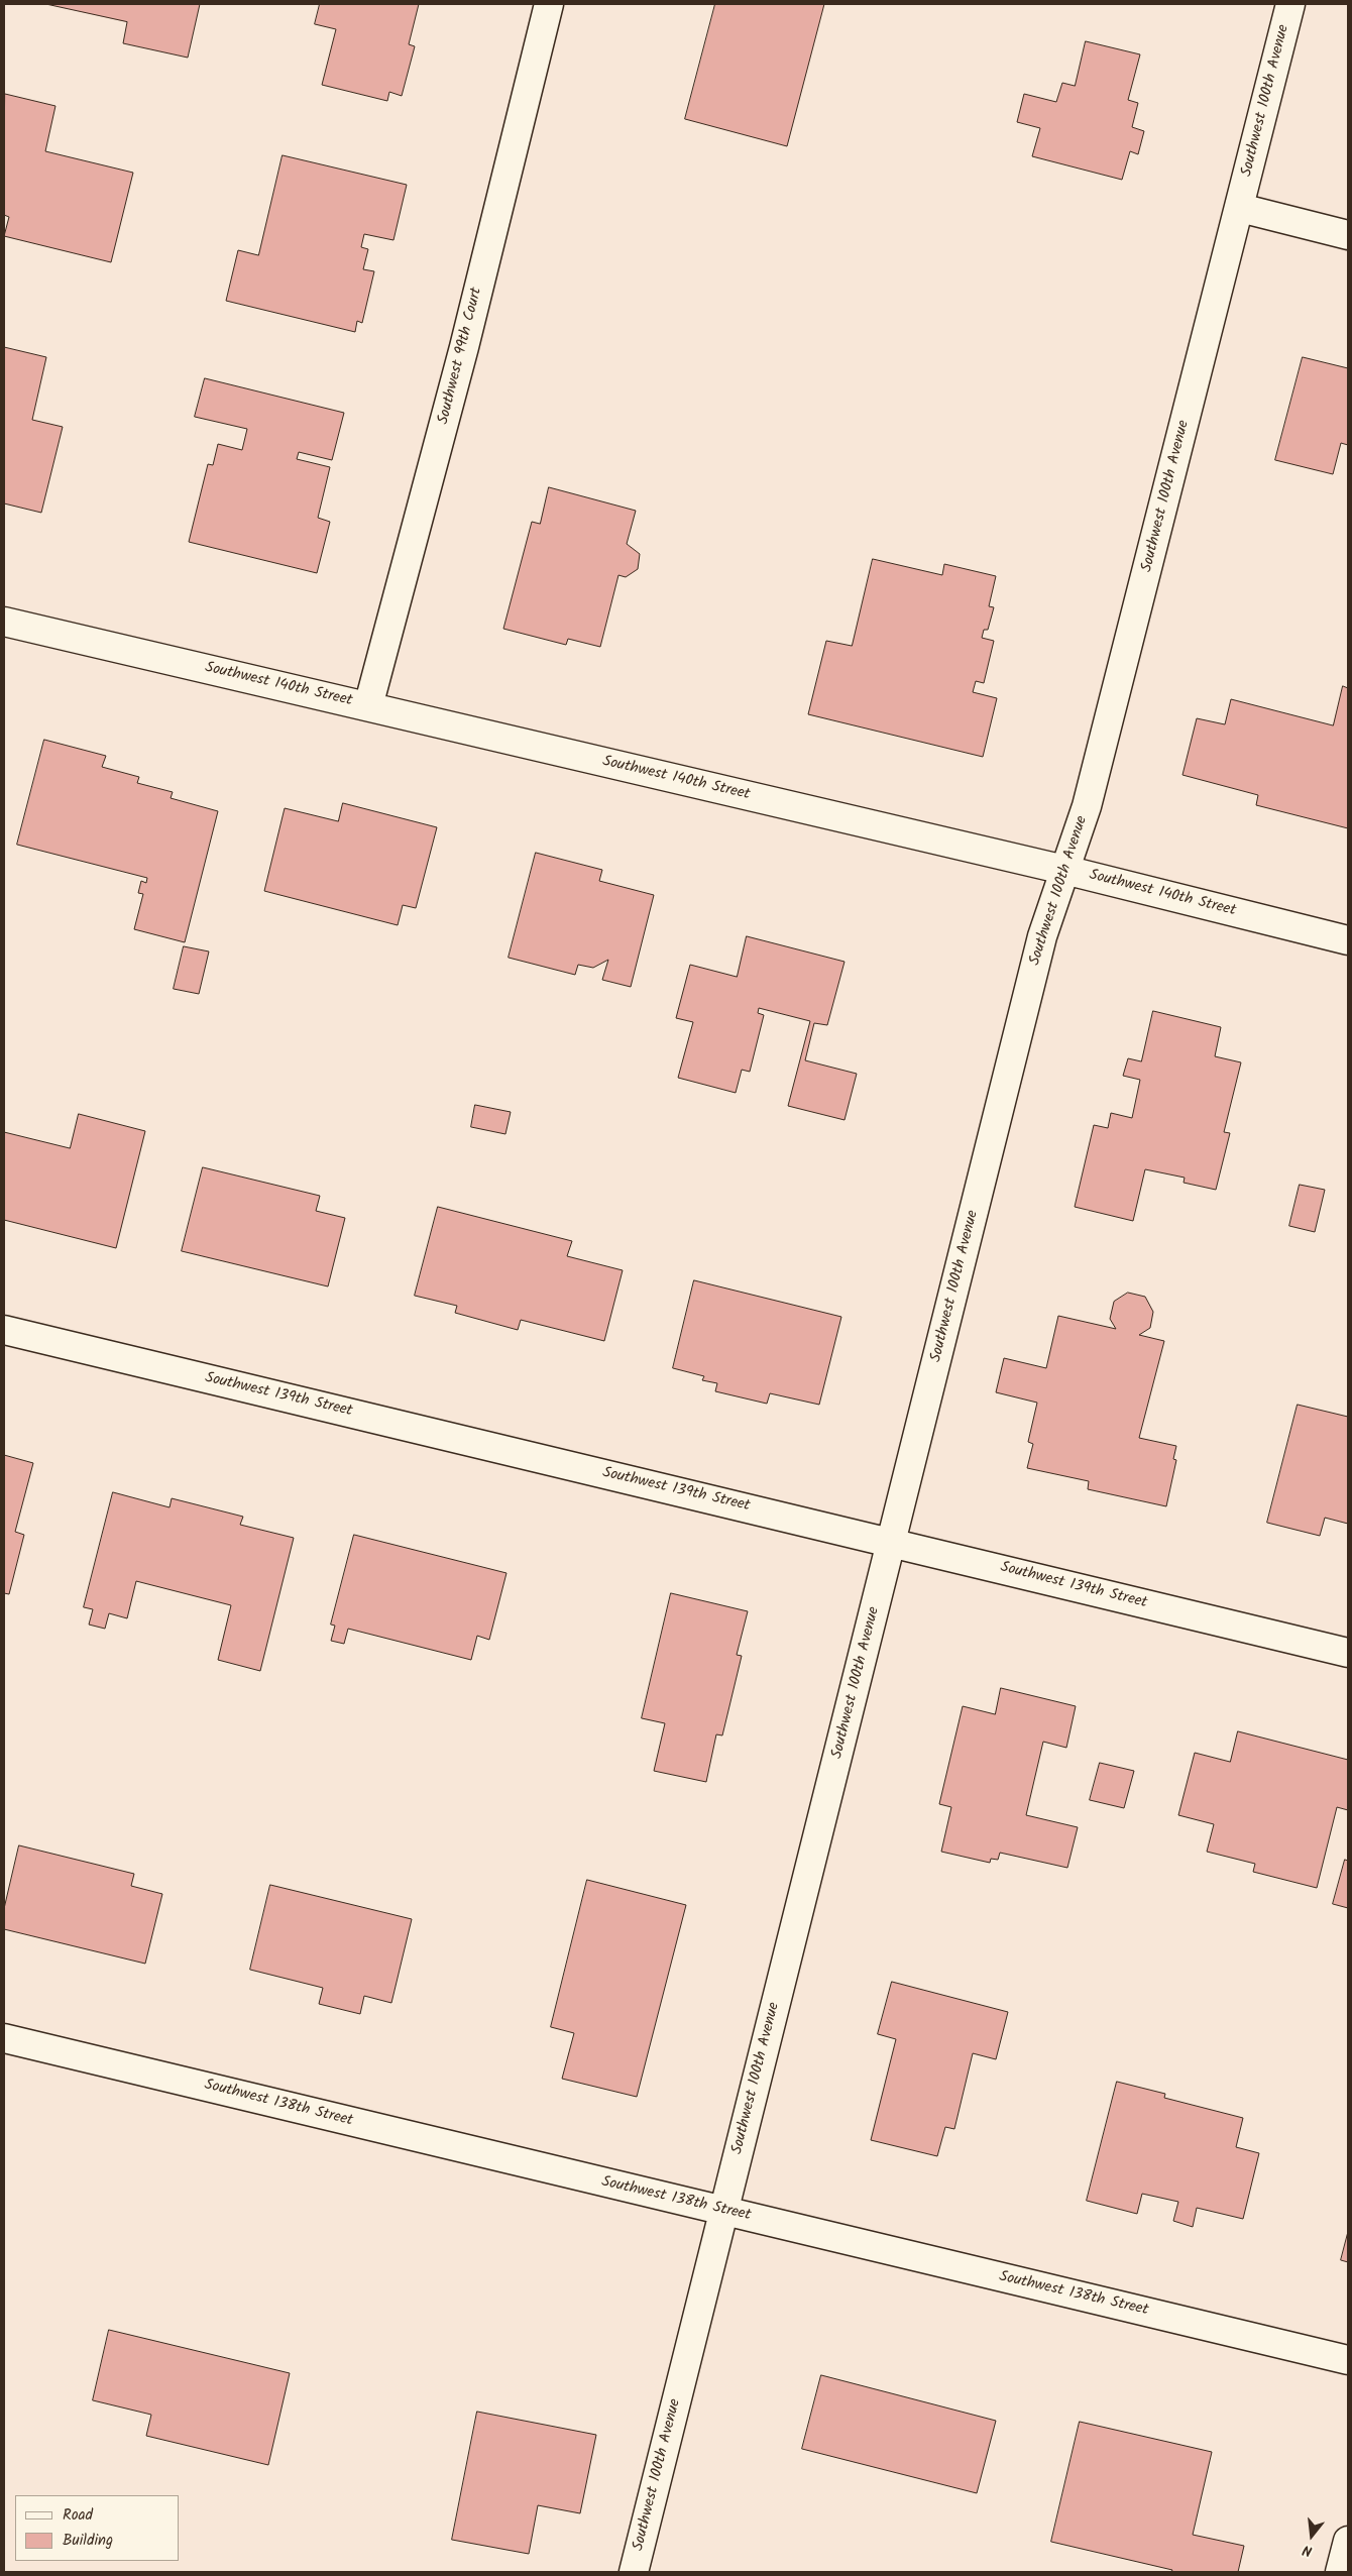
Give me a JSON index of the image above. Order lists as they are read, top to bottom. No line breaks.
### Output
{"streets":{"street":["Southwest 100th Avenue","Southwest 99th Court","Southwest 140th Street","Southwest 139th Street","Southwest 138th Street"]},"crossings":[["Southwest 100th Avenue","Southwest 140th Street"],["Southwest 100th Avenue","Southwest 139th Street"],["Southwest 100th Avenue","Southwest 138th Street"],["Southwest 99th Court","Southwest 140th Street"]],"legend":["Road","Building"],"north":"bottom"}
